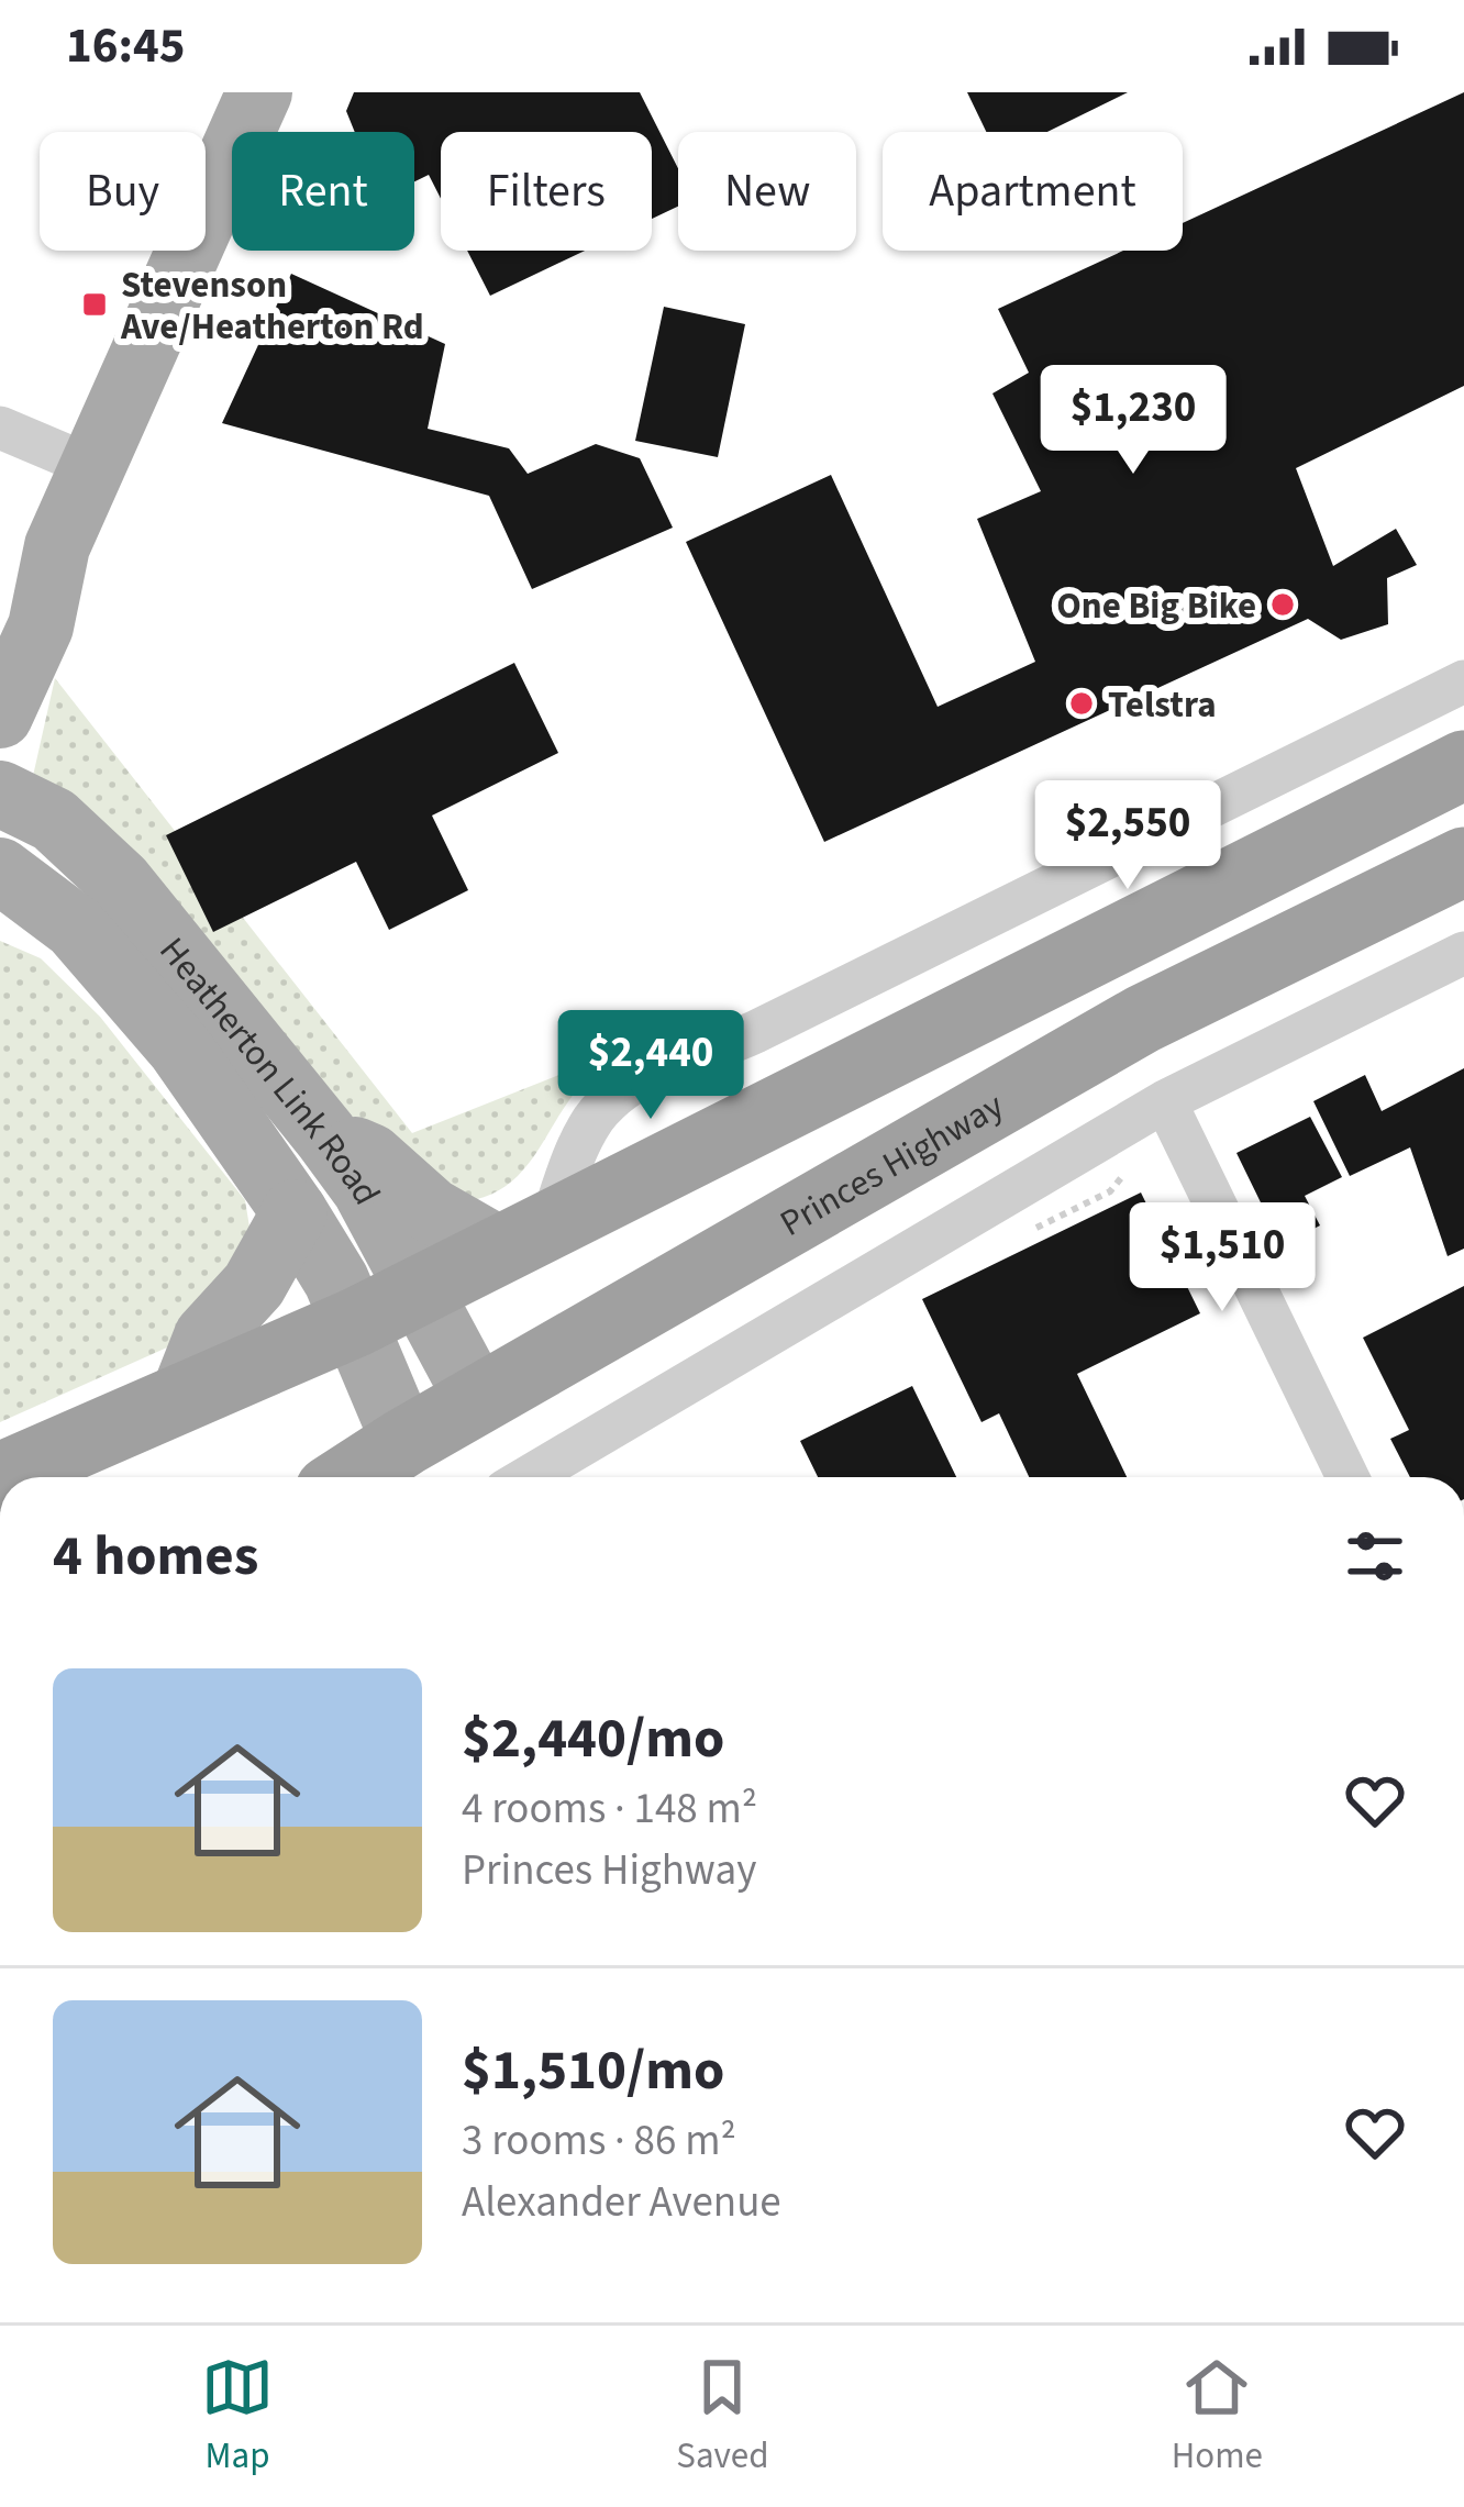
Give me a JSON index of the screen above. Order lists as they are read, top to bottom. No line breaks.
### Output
{"streets":{"highway":["Princes Highway"],"main road":["Heatherton Link Road"]},"crossings":[["Heatherton Link Road","Princes Highway"]],"places":{"transit":["Stevenson Ave/Heatherton Rd"],"other":["One Big Bike","Telstra"]},"page":{"status":"16:45","chip":["Buy","Rent","Filters","New","Apartment"],"price":["$1,230","$2,550","$2,440","$1,510"],"heading":"4 homes","list":[{"name":"$2,440/mo","note":"4 rooms · 148 m² · Princes Highway"},{"name":"$1,510/mo","note":"3 rooms · 86 m² · Alexander Avenue"}],"tabs":["Map","Saved","Home"]}}
